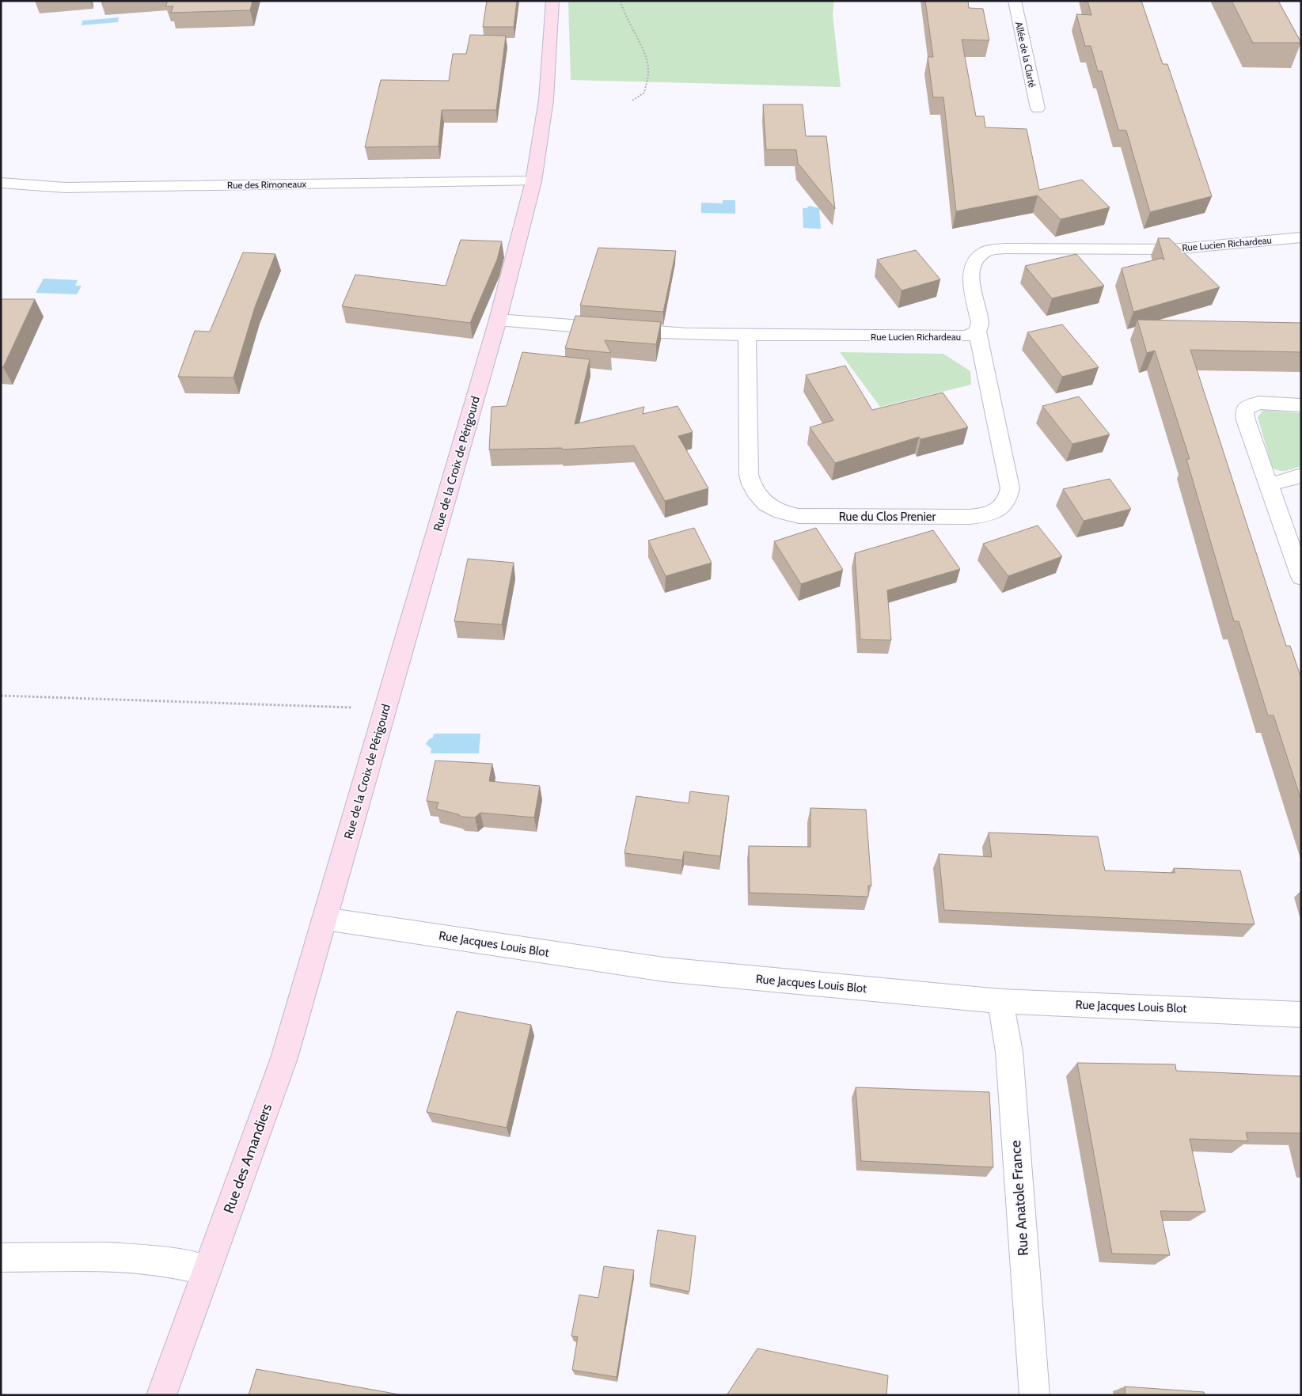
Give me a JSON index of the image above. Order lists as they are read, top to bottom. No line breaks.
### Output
{"streets":{"street":["Allée de la Clarté","Rue des Rimoneaux","Rue Lucien Richardeau","Rue de la Croix de Périgourd","Rue du Clos Prenier","Rue Jacques Louis Blot","Rue des Amandiers","Rue Anatole France"]},"crossings":[["Rue des Rimoneaux","Rue de la Croix de Périgourd"],["Rue Lucien Richardeau","Rue de la Croix de Périgourd"],["Rue Lucien Richardeau","Rue du Clos Prenier"],["Rue de la Croix de Périgourd","Rue Jacques Louis Blot"],["Rue de la Croix de Périgourd","Rue des Amandiers"],["Rue Jacques Louis Blot","Rue des Amandiers"],["Rue Jacques Louis Blot","Rue Anatole France"]]}
